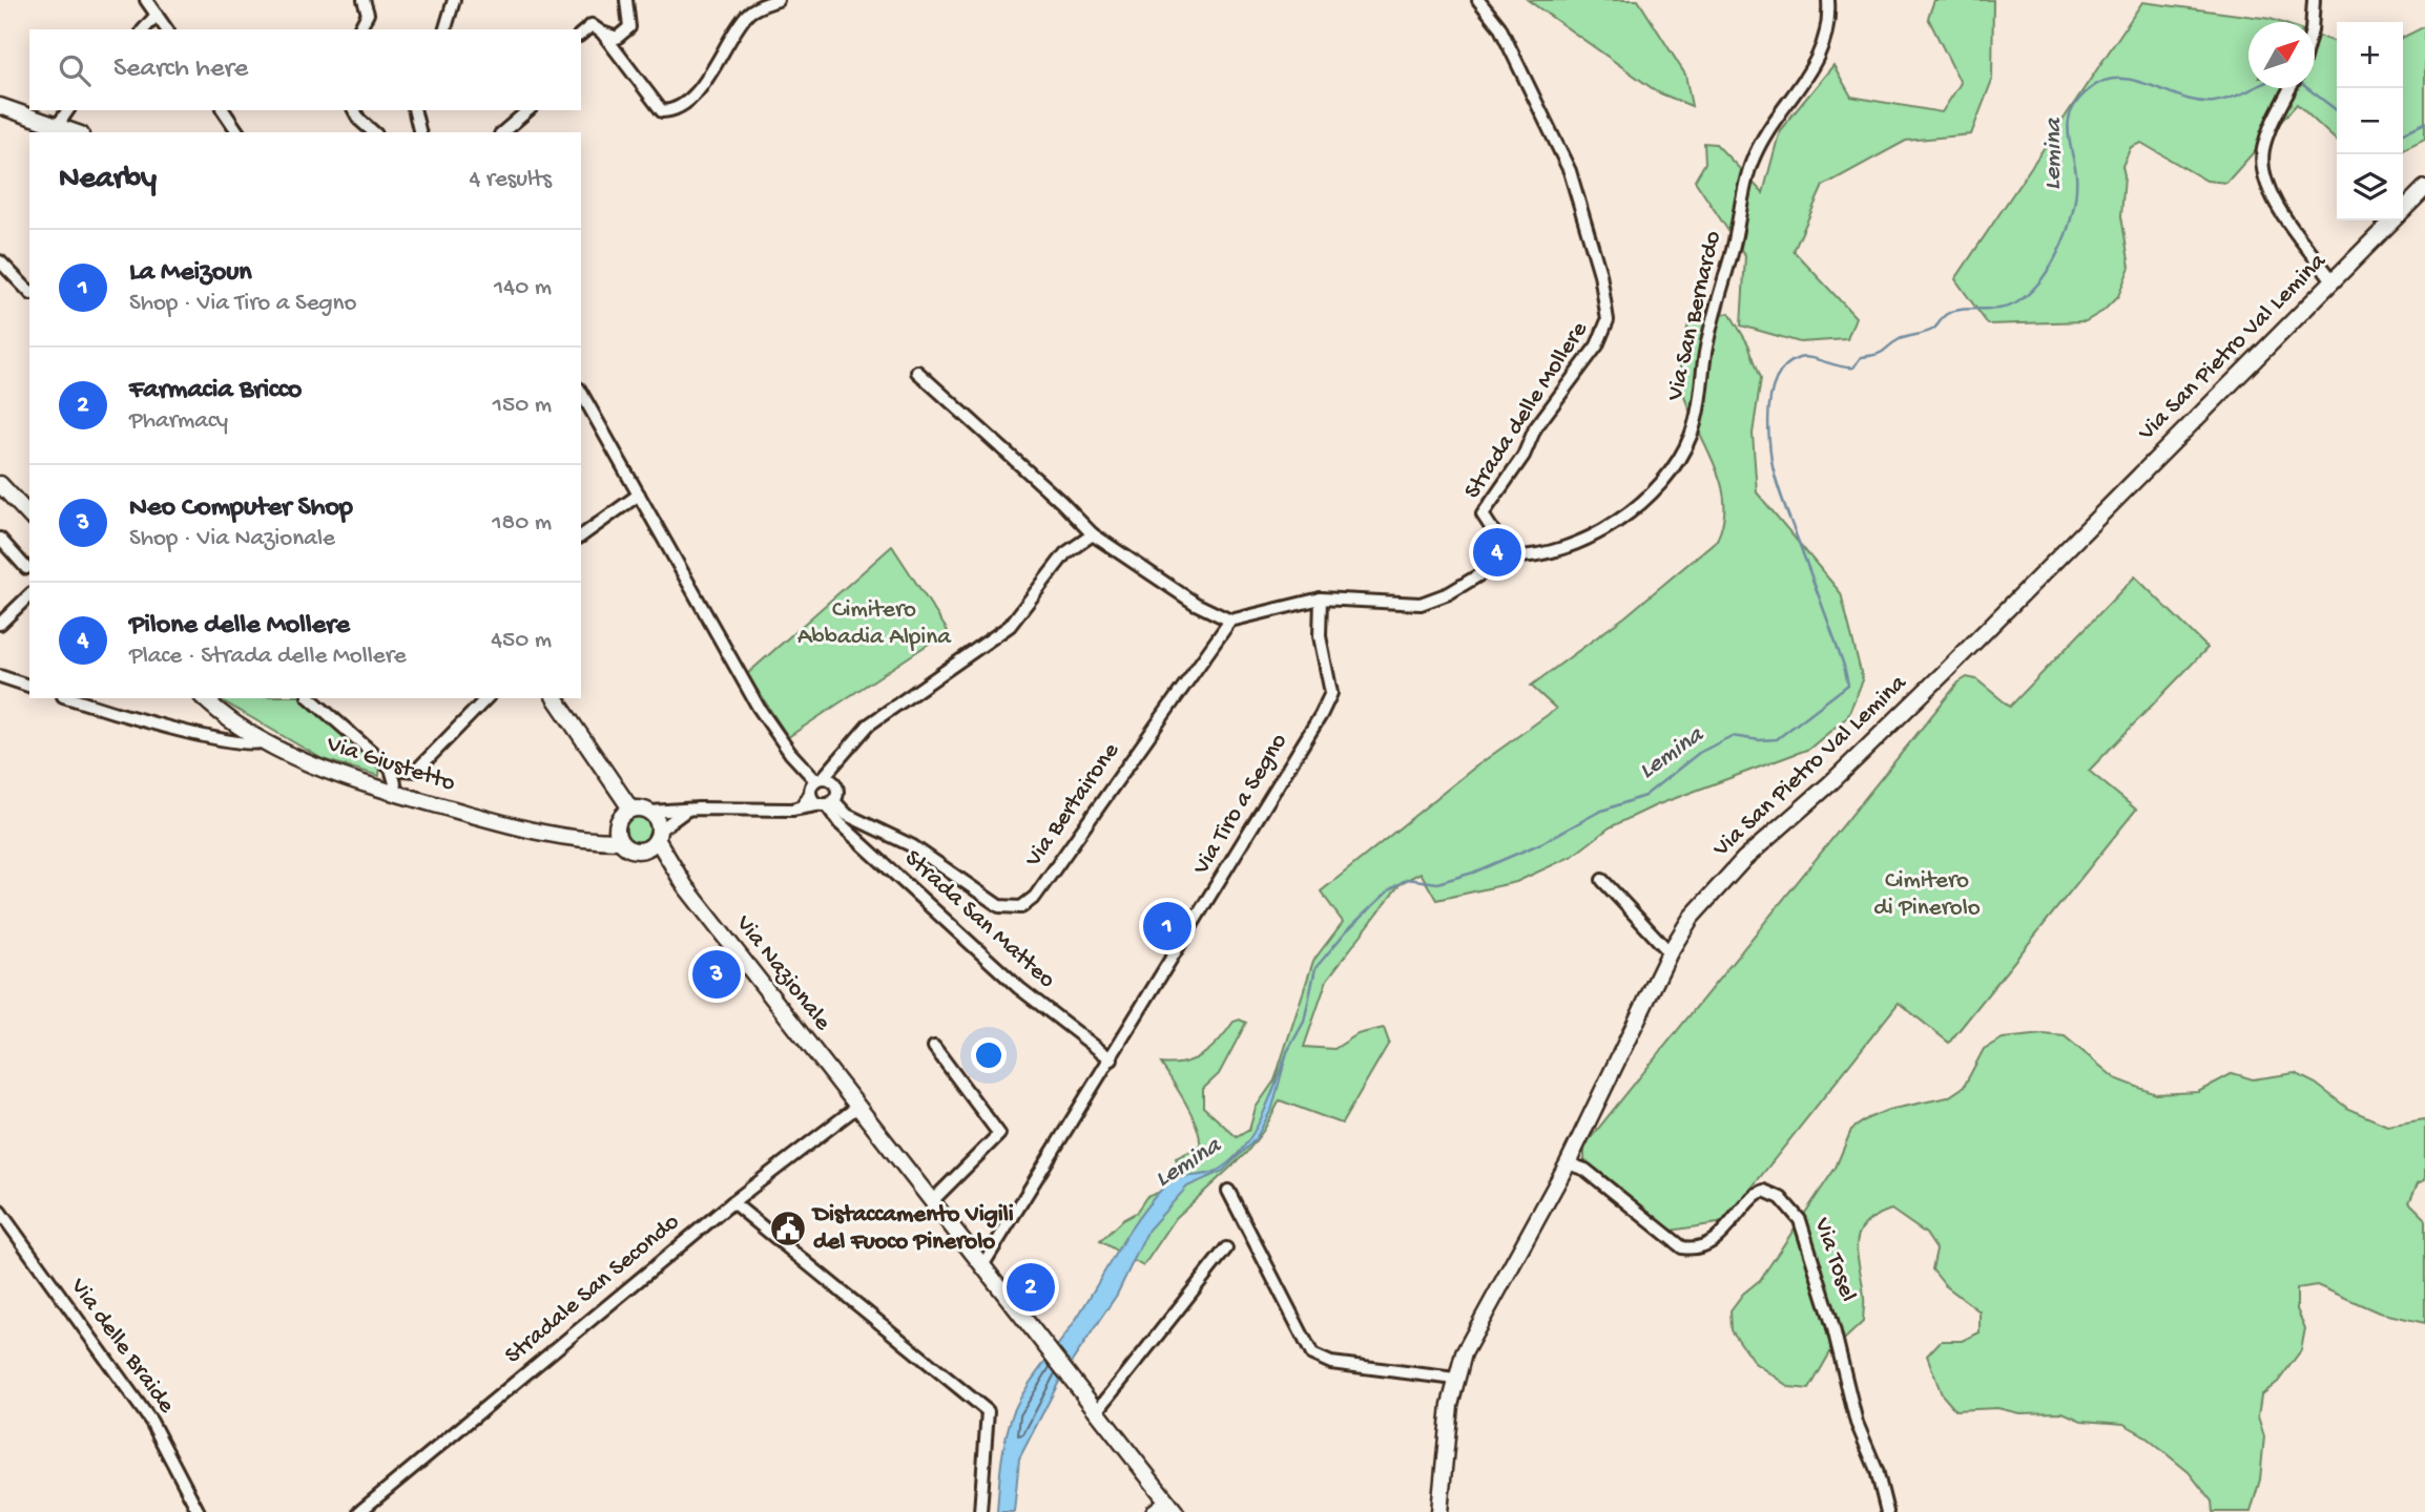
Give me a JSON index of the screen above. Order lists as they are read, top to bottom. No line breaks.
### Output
{"streets":{"street":["Via San Bernardo","Via San Pietro Val Lemina","Strada delle Mollere","Via Giustetto","Via Tiro a Segno","Via Bertairone","Strada San Matteo","Via Nazionale","Via Tosel","Stradale San Secondo","Via delle Braide"]},"crossings":[["Via San Bernardo","Strada delle Mollere"],["Via San Pietro Val Lemina","Via Tosel"],["Via Giustetto","Via Nazionale"],["Via Tiro a Segno","Strada San Matteo"],["Via Tiro a Segno","Via Nazionale"],["Via Bertairone","Strada San Matteo"],["Via Nazionale","Stradale San Secondo"]],"water":["Lemina"],"parks":["Cimitero Abbadia Alpina","Cimitero di Pinerolo"],"places":{"public building":["Distaccamento Vigili del Fuoco Pinerolo"]},"north":"top right","page":{"map_buttons":["+","−"],"search":"Search here","heading":["Nearby","4 results"],"list":[{"mark":"1","name":"La Meizoun","note":"Shop · Via Tiro a Segno","value":"140 m"},{"mark":"2","name":"Farmacia Bricco","note":"Pharmacy","value":"150 m"},{"mark":"3","name":"Neo Computer Shop","note":"Shop · Via Nazionale","value":"180 m"},{"mark":"4","name":"Pilone delle Mollere","note":"Place · Strada delle Mollere","value":"450 m"}],"pins":["4","1","3","2"]}}
